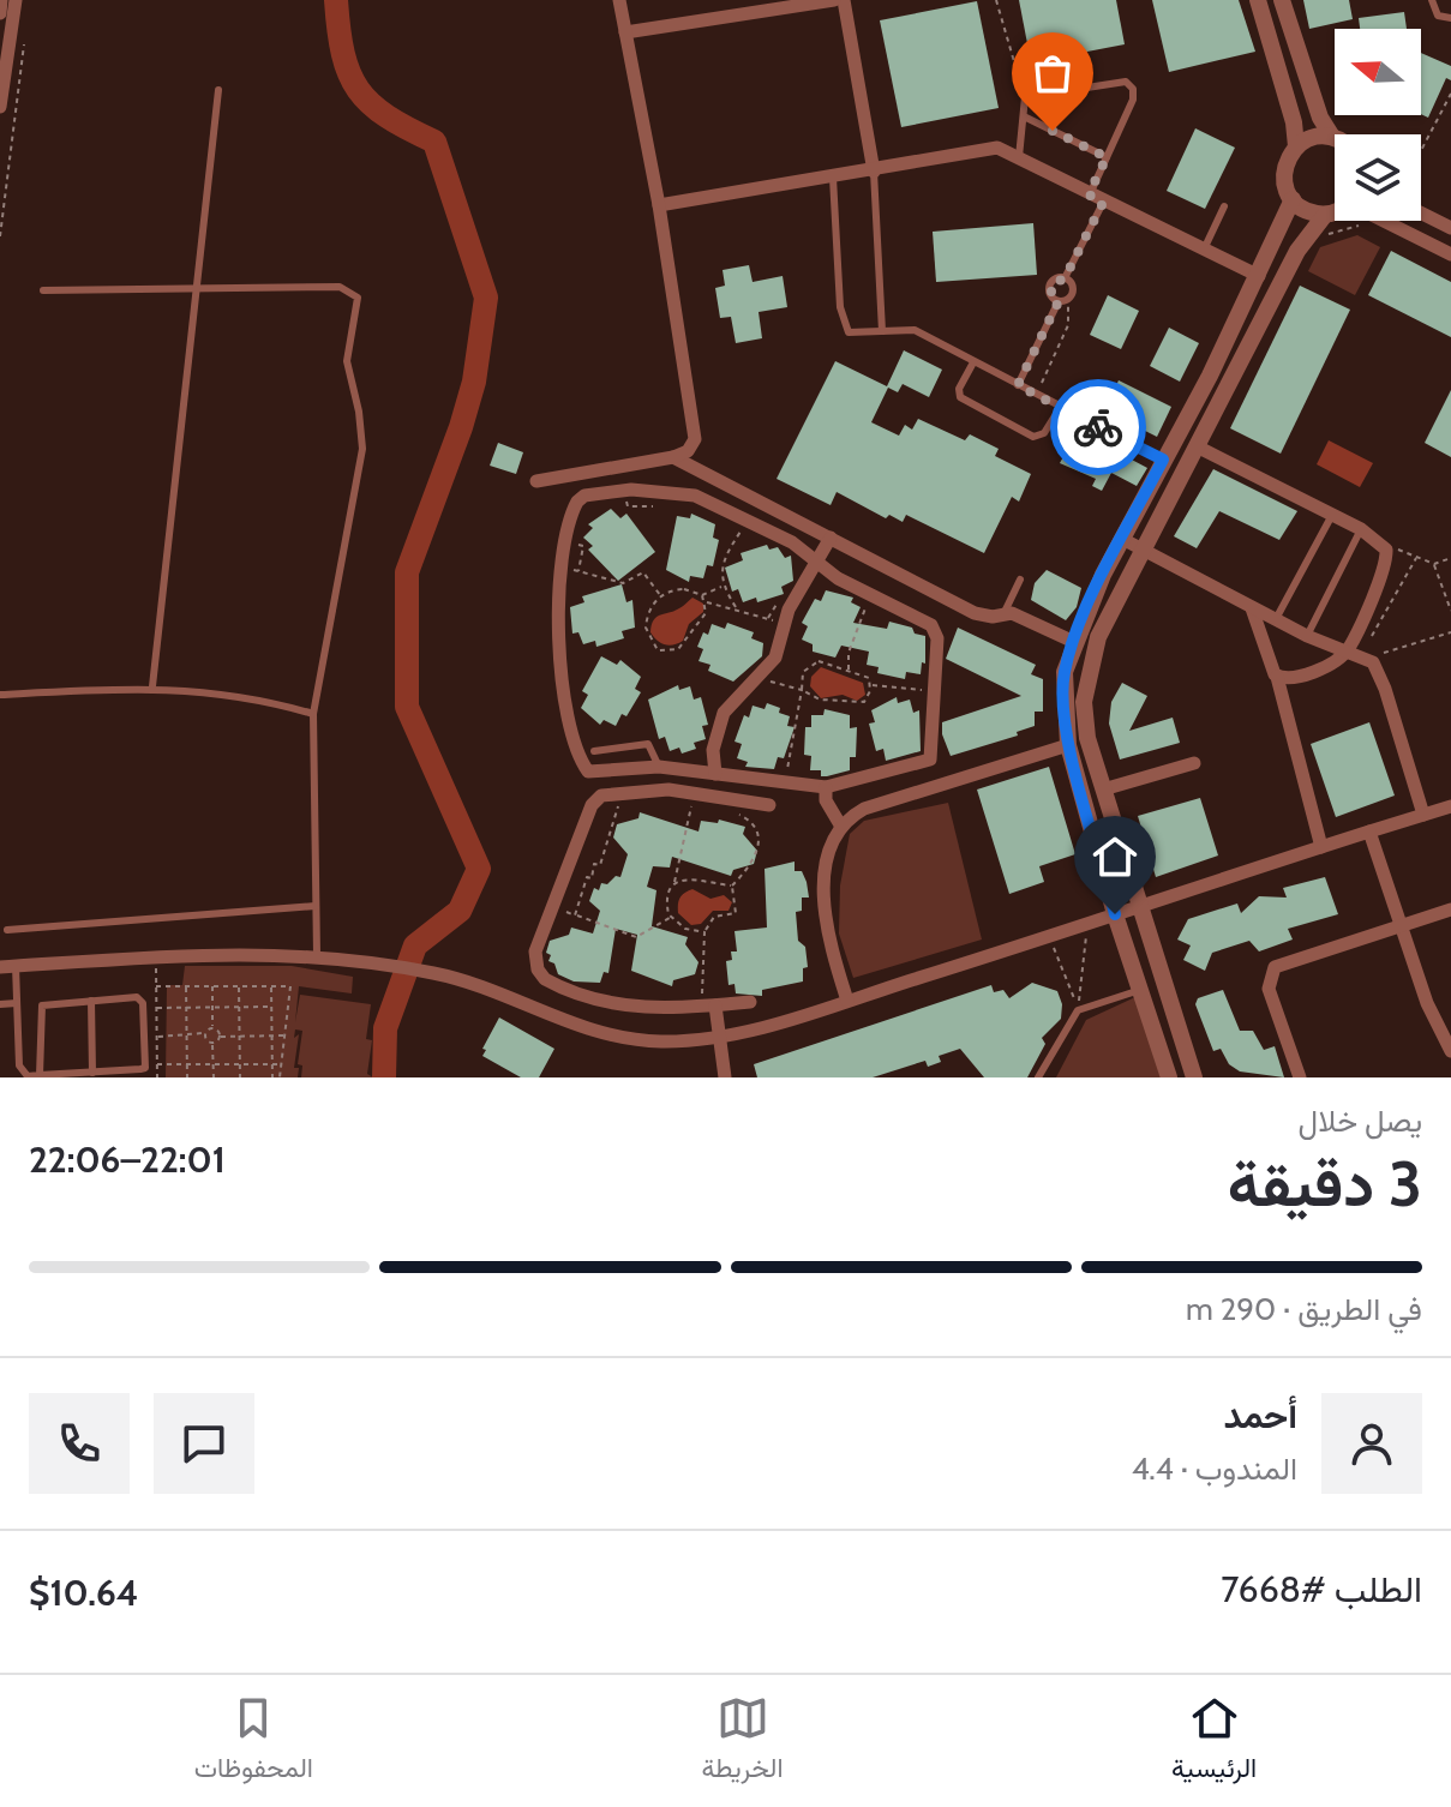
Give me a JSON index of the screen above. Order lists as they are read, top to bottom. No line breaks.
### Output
{"north":"left","page":{"heading":["3 دقيقة","يصل خلال","22:01–22:06"],"panel":["أحمد","المندوب · 4.4","الطلب #7668","$10.64"],"bar":"في الطريق · 290 m","tabs":["الرئيسية","الخريطة","المحفوظات"]}}
